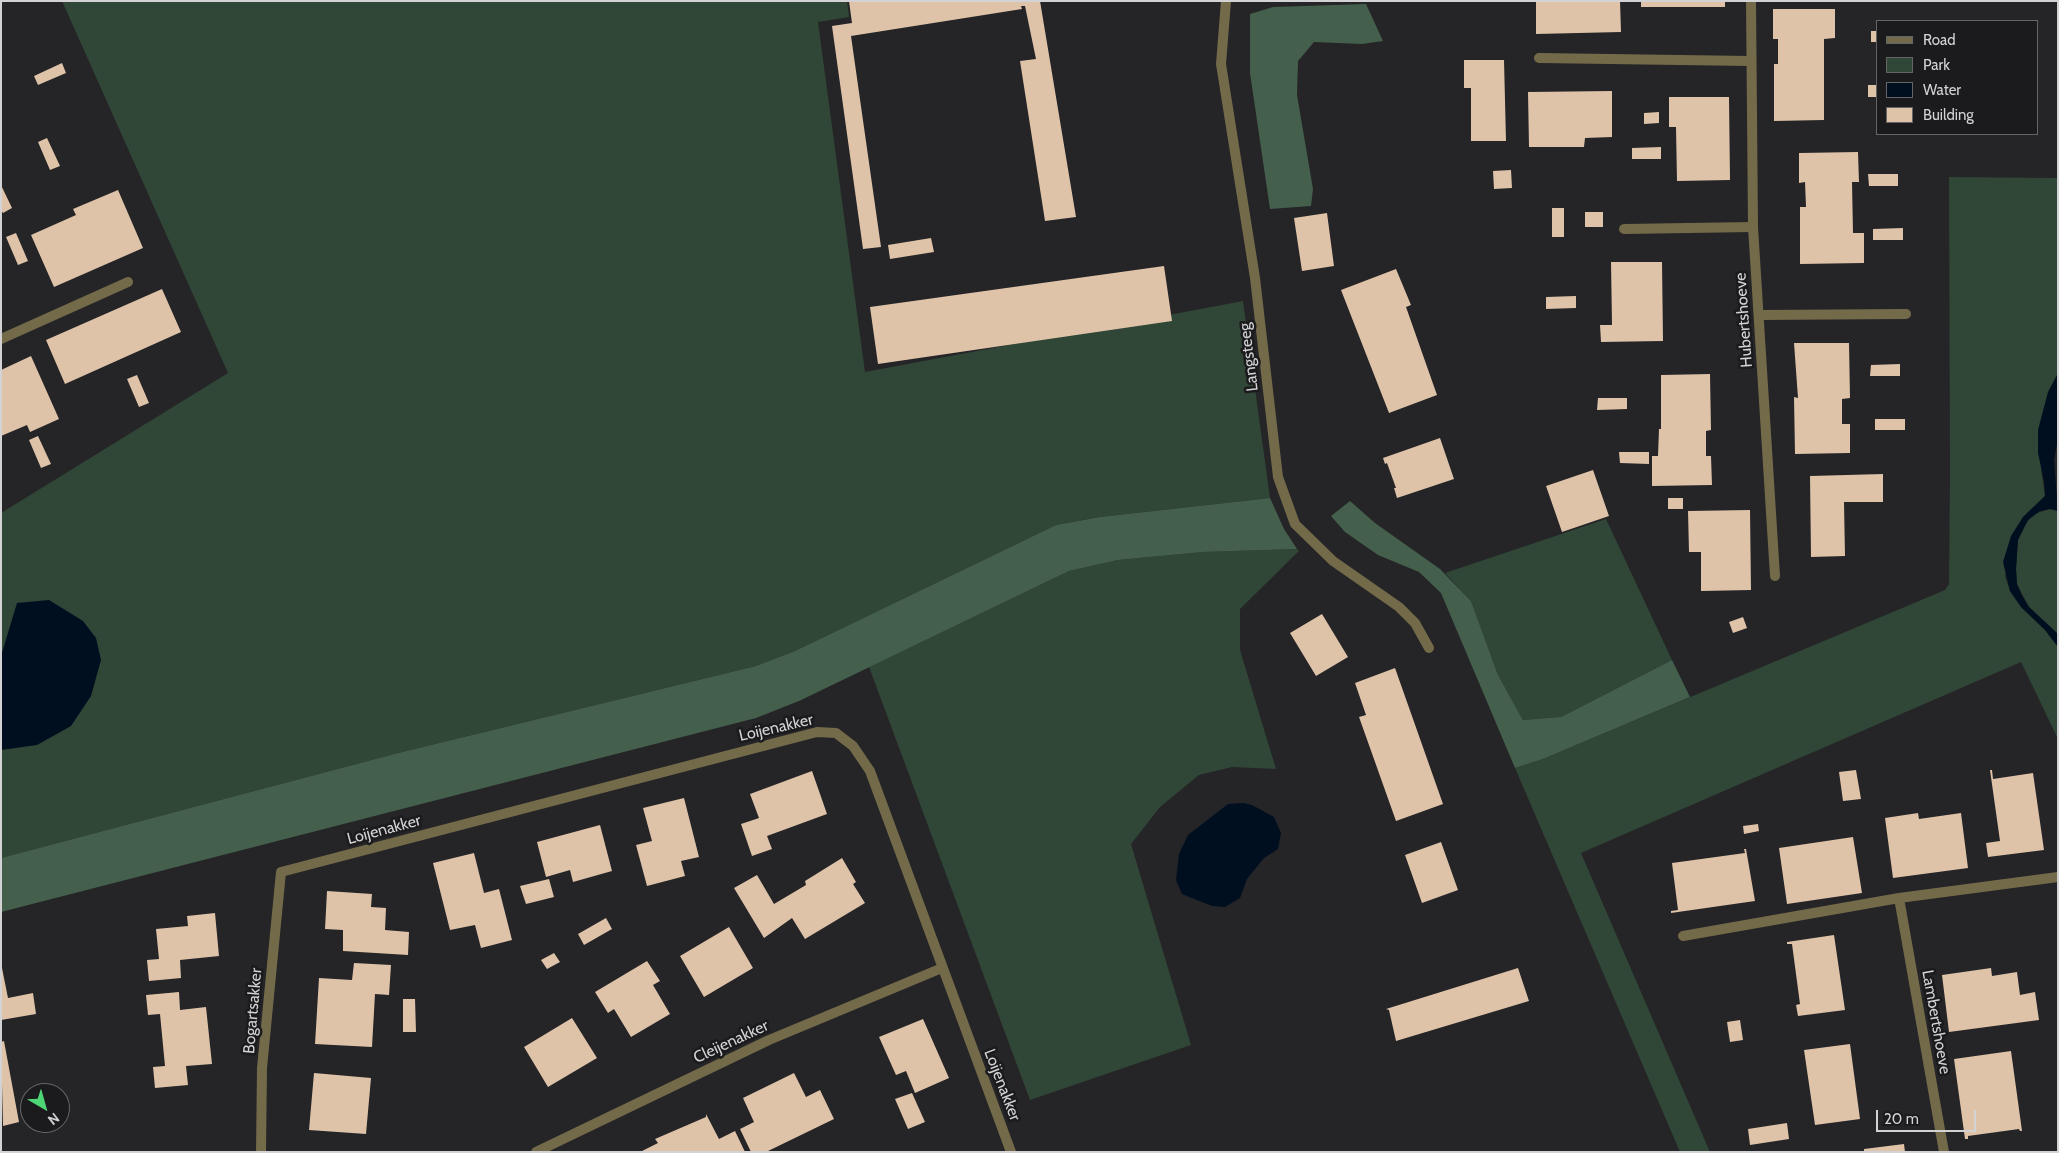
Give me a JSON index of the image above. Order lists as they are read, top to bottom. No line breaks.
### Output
{"streets":{"street":["Hubertshoeve","Langsteeg","Loijenakker","Bogartsakker","Lambertshoeve","Cleijenakker"]},"crossings":[["Loijenakker","Bogartsakker"],["Loijenakker","Cleijenakker"]],"legend":["Road","Park","Water","Building"],"scale_bar":"20 m","north":"bottom right"}
